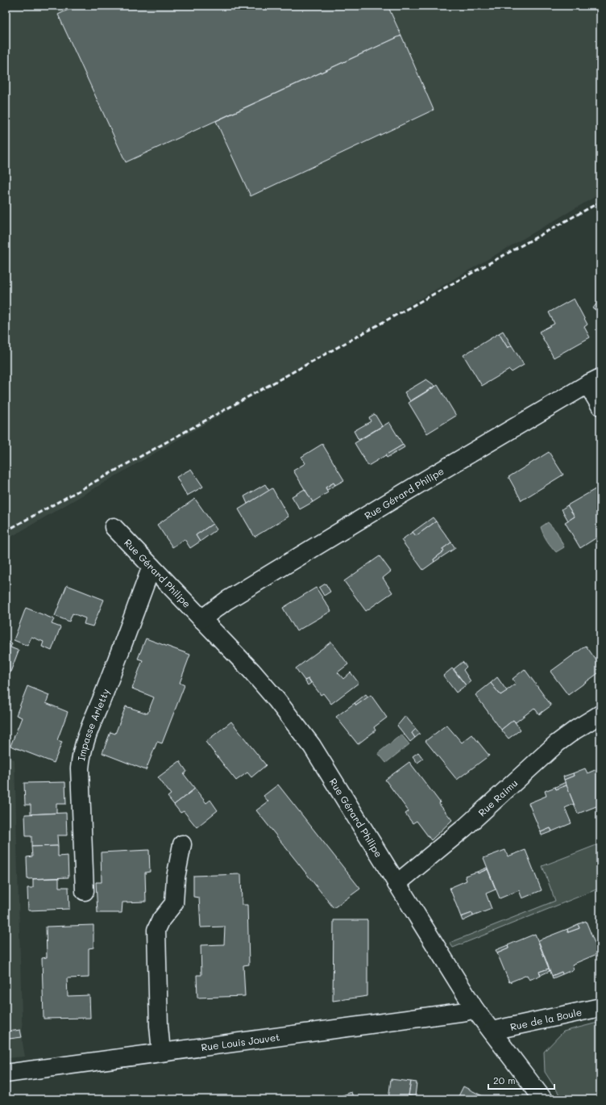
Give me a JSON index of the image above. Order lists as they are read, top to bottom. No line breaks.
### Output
{"streets":{"street":["Rue Gérard Philipe","Impasse Arletty","Rue Raimu","Rue de la Boule","Rue Louis Jouvet"]},"crossings":[["Rue Gérard Philipe","Impasse Arletty"],["Rue Gérard Philipe","Rue Raimu"],["Rue Gérard Philipe","Rue de la Boule"],["Rue Gérard Philipe","Rue Louis Jouvet"]],"scale_bar":"20 m"}
